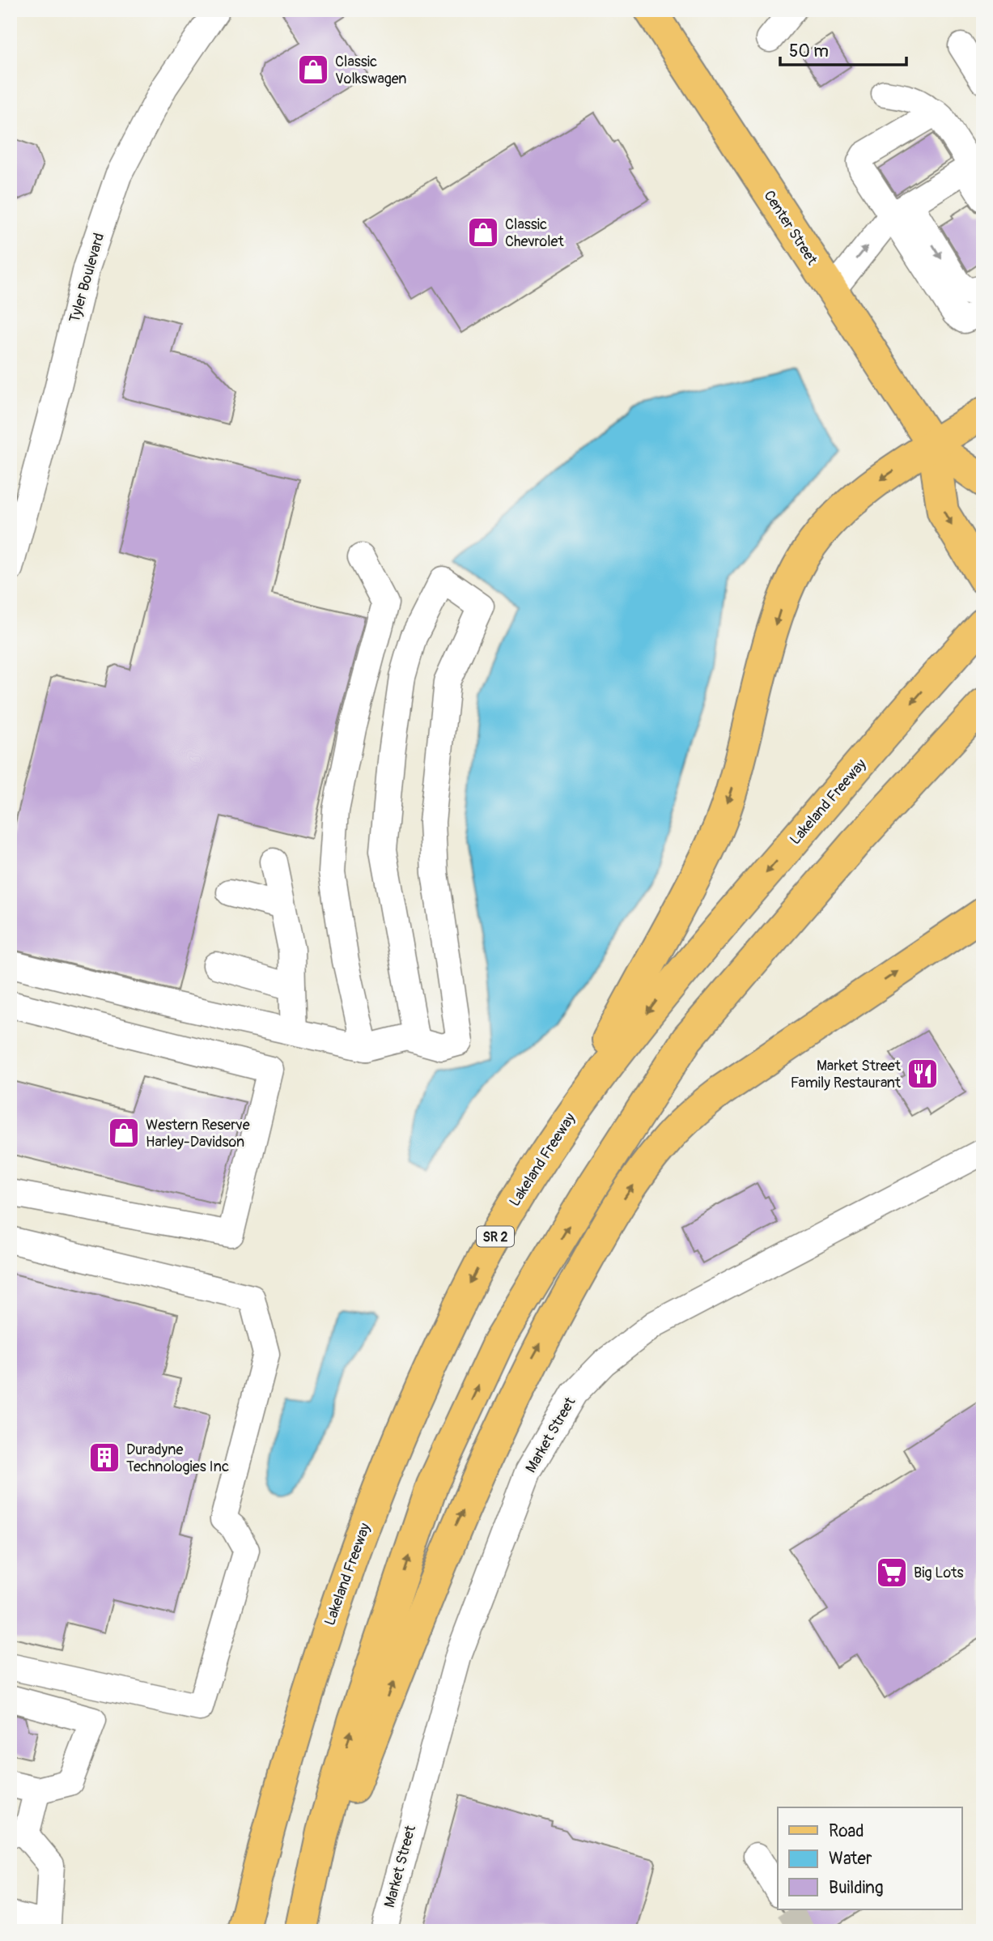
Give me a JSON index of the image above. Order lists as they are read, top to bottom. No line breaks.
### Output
{"streets":{"main road":["Center Street","Lakeland Freeway","SR 2"],"street":["Tyler Boulevard","Market Street"]},"places":{"shop":["Classic Volkswagen","Classic Chevrolet","Western Reserve Harley-Davidson"],"restaurant":["Market Street Family Restaurant"],"building":["Duradyne Technologies Inc"],"supermarket":["Big Lots"]},"legend":["Road","Water","Building"],"scale_bar":"50 m"}
